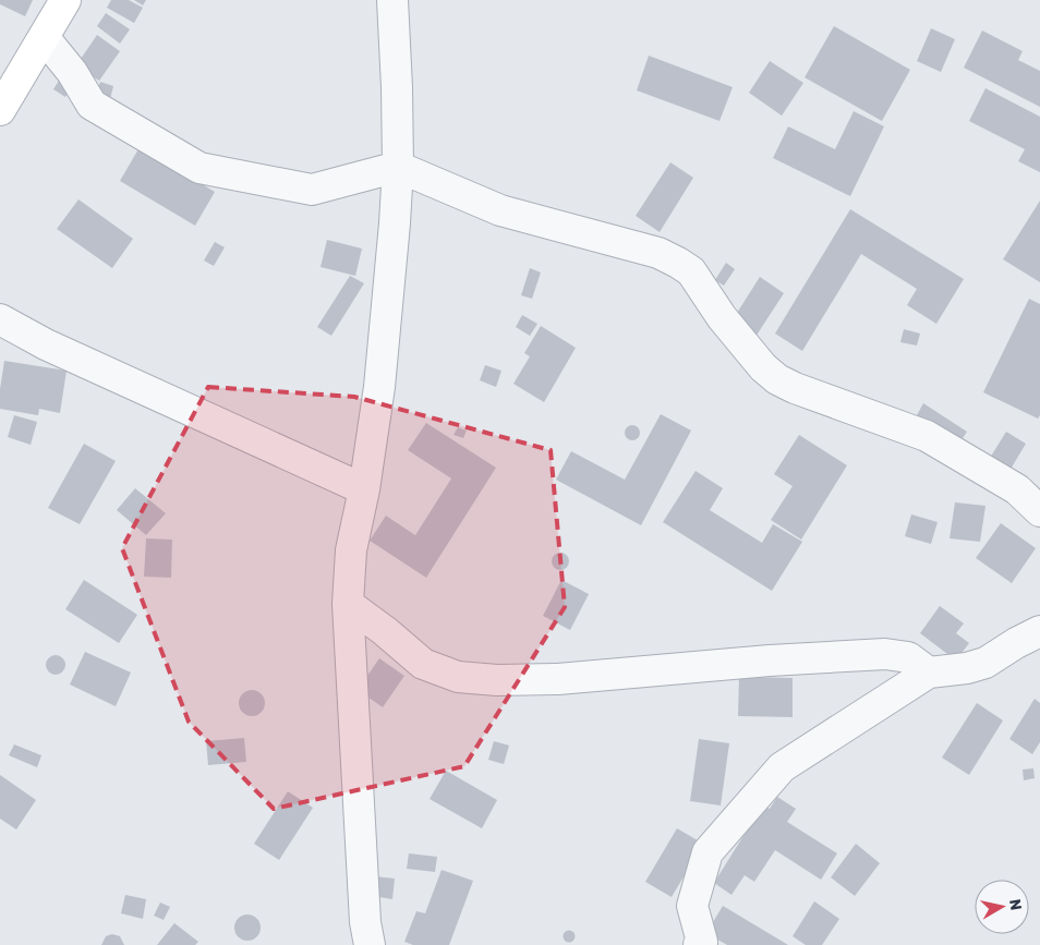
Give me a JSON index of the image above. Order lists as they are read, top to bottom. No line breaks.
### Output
{"north":"right"}
